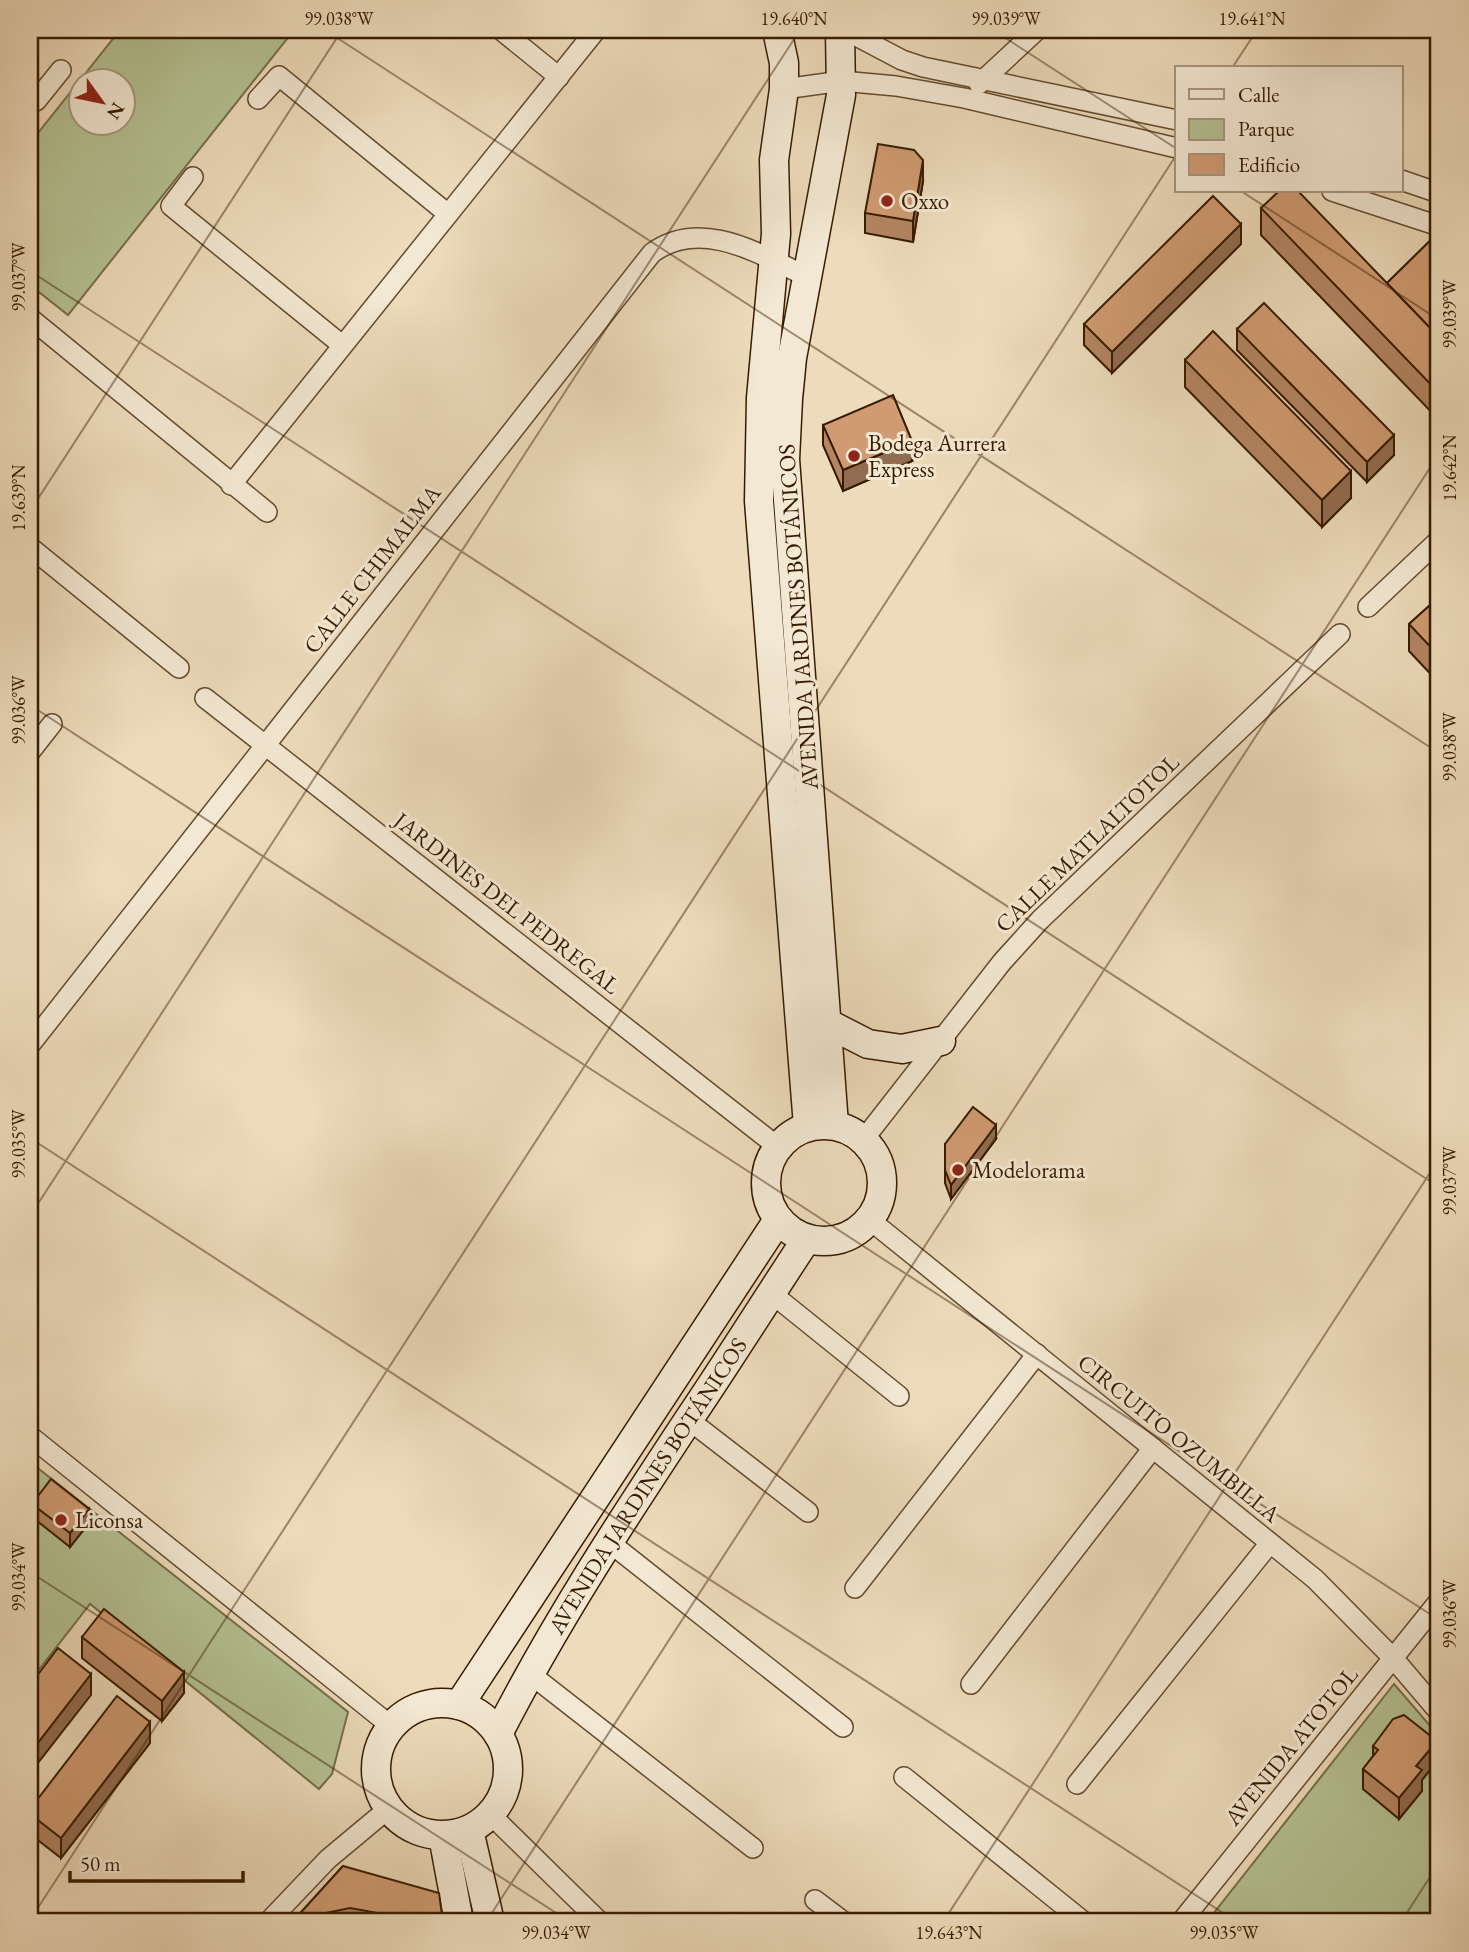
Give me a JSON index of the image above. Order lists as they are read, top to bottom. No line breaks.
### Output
{"streets":{"street":["CALLE CHIMALMA","AVENIDA JARDINES BOTÁNICOS","CALLE MATLALTOTOL","JARDINES DEL PEDREGAL","CIRCUITO OZUMBILLA","AVENIDA ATOTOL"]},"crossings":[["CALLE CHIMALMA","AVENIDA JARDINES BOTÁNICOS"],["CALLE CHIMALMA","JARDINES DEL PEDREGAL"],["AVENIDA JARDINES BOTÁNICOS","CALLE MATLALTOTOL"],["AVENIDA JARDINES BOTÁNICOS","JARDINES DEL PEDREGAL"],["AVENIDA JARDINES BOTÁNICOS","CIRCUITO OZUMBILLA"],["CALLE MATLALTOTOL","JARDINES DEL PEDREGAL"],["CALLE MATLALTOTOL","CIRCUITO OZUMBILLA"],["JARDINES DEL PEDREGAL","CIRCUITO OZUMBILLA"],["CIRCUITO OZUMBILLA","AVENIDA ATOTOL"]],"places":["Oxxo","Bodega Aurrera Express","Modelorama","Liconsa"],"legend":["Calle","Parque","Edificio"],"scale_bar":"50 m","north":"bottom right","coordinates":["99.038°W","19.640°N","99.039°W","19.641°N","99.037°W","19.642°N","19.639°N","99.036°W","99.035°W","99.034°W","19.643°N"]}
